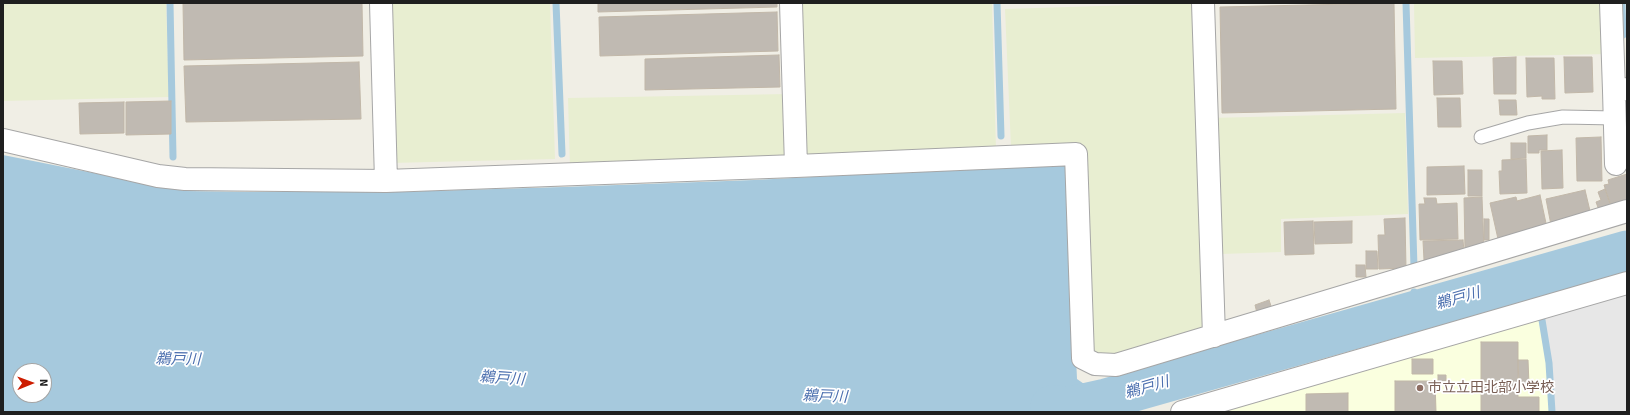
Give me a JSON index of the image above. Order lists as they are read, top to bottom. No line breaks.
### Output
{"water":["鵜戸川"],"places":["市立立田北部小学校"],"north":"right"}
